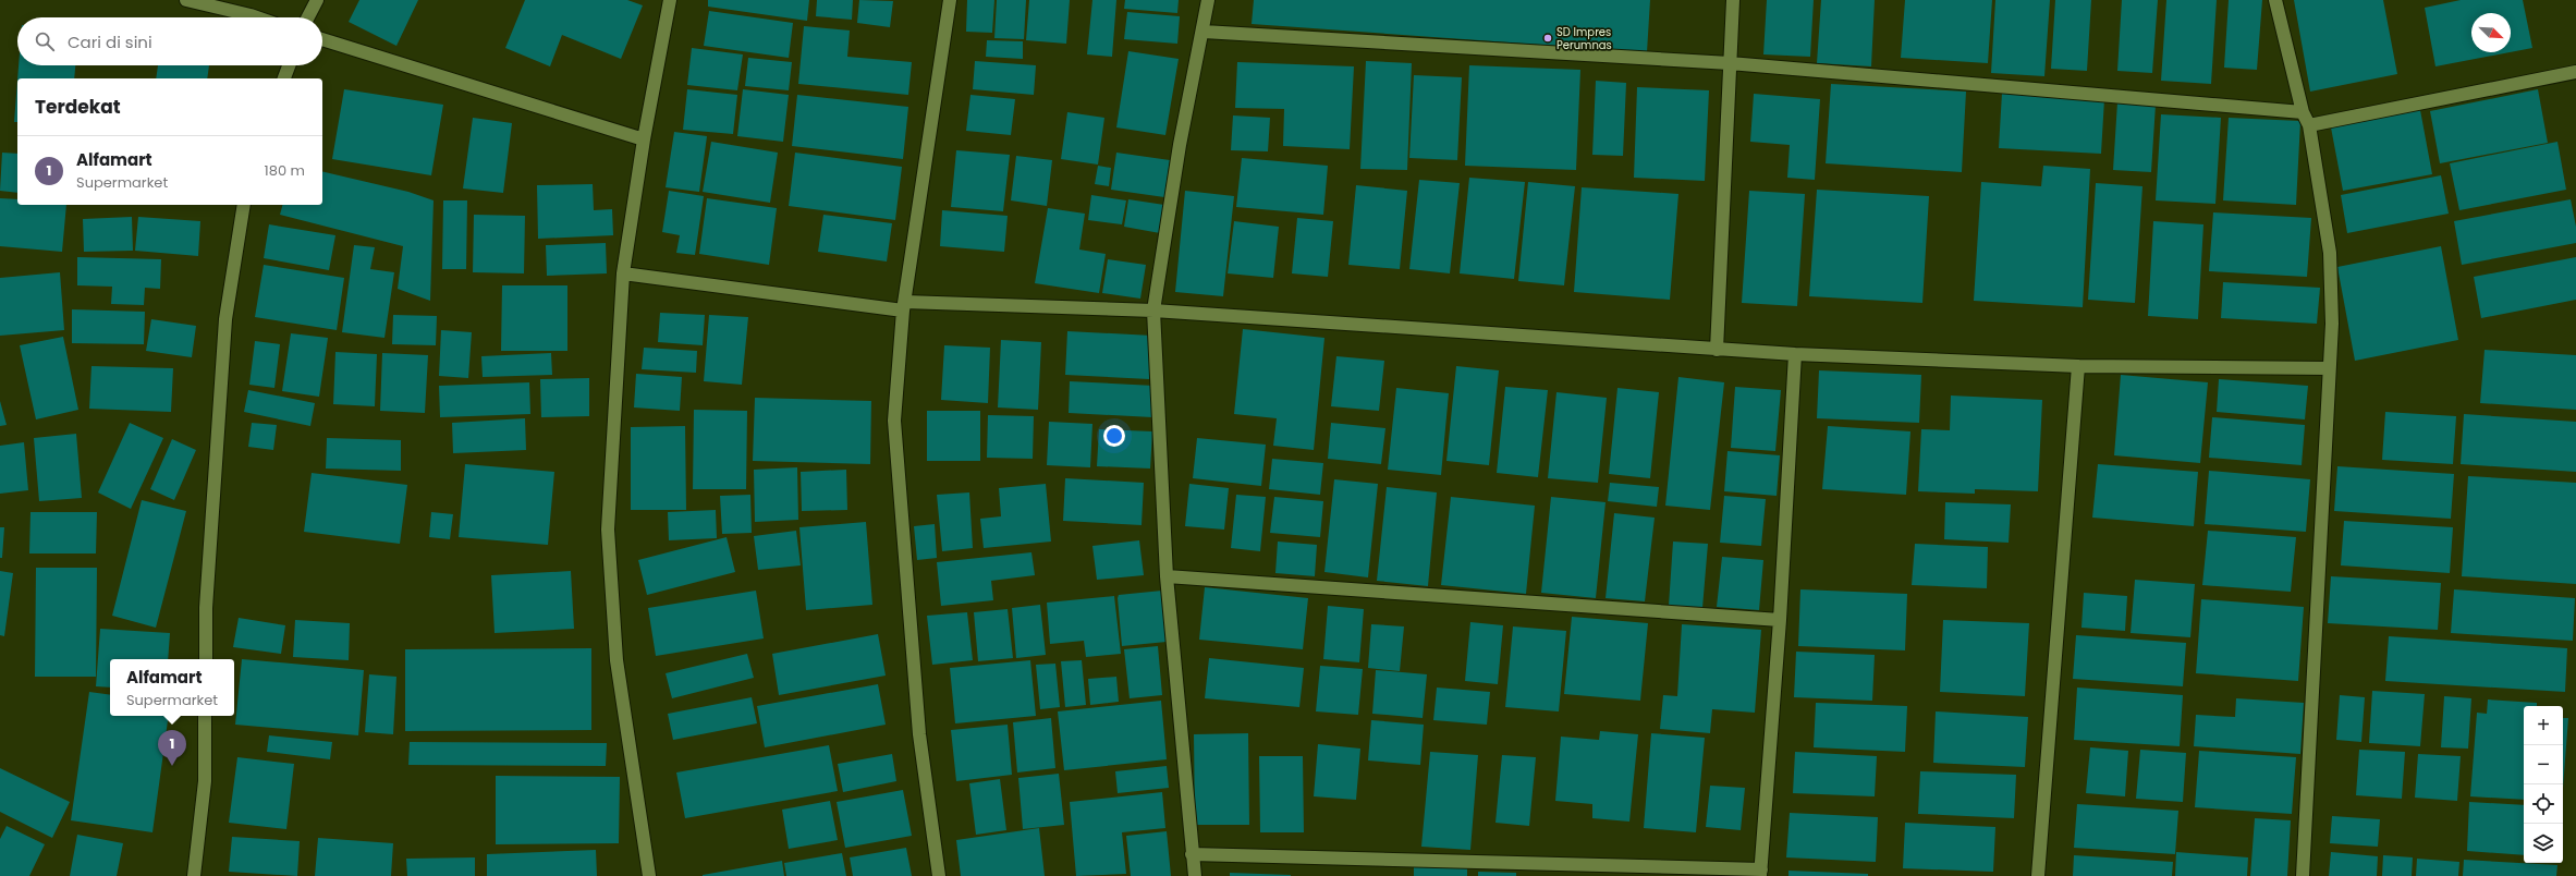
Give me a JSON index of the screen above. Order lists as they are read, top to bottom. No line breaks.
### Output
{"places":["SD Impres Perumnas"],"north":"bottom right","page":{"search":"Cari di sini","heading":"Terdekat","list":[{"mark":"1","name":"Alfamart","note":"Supermarket","value":"180 m"}],"popup":["Alfamart","Supermarket"],"map_buttons":["+","−"],"pins":"1"}}
